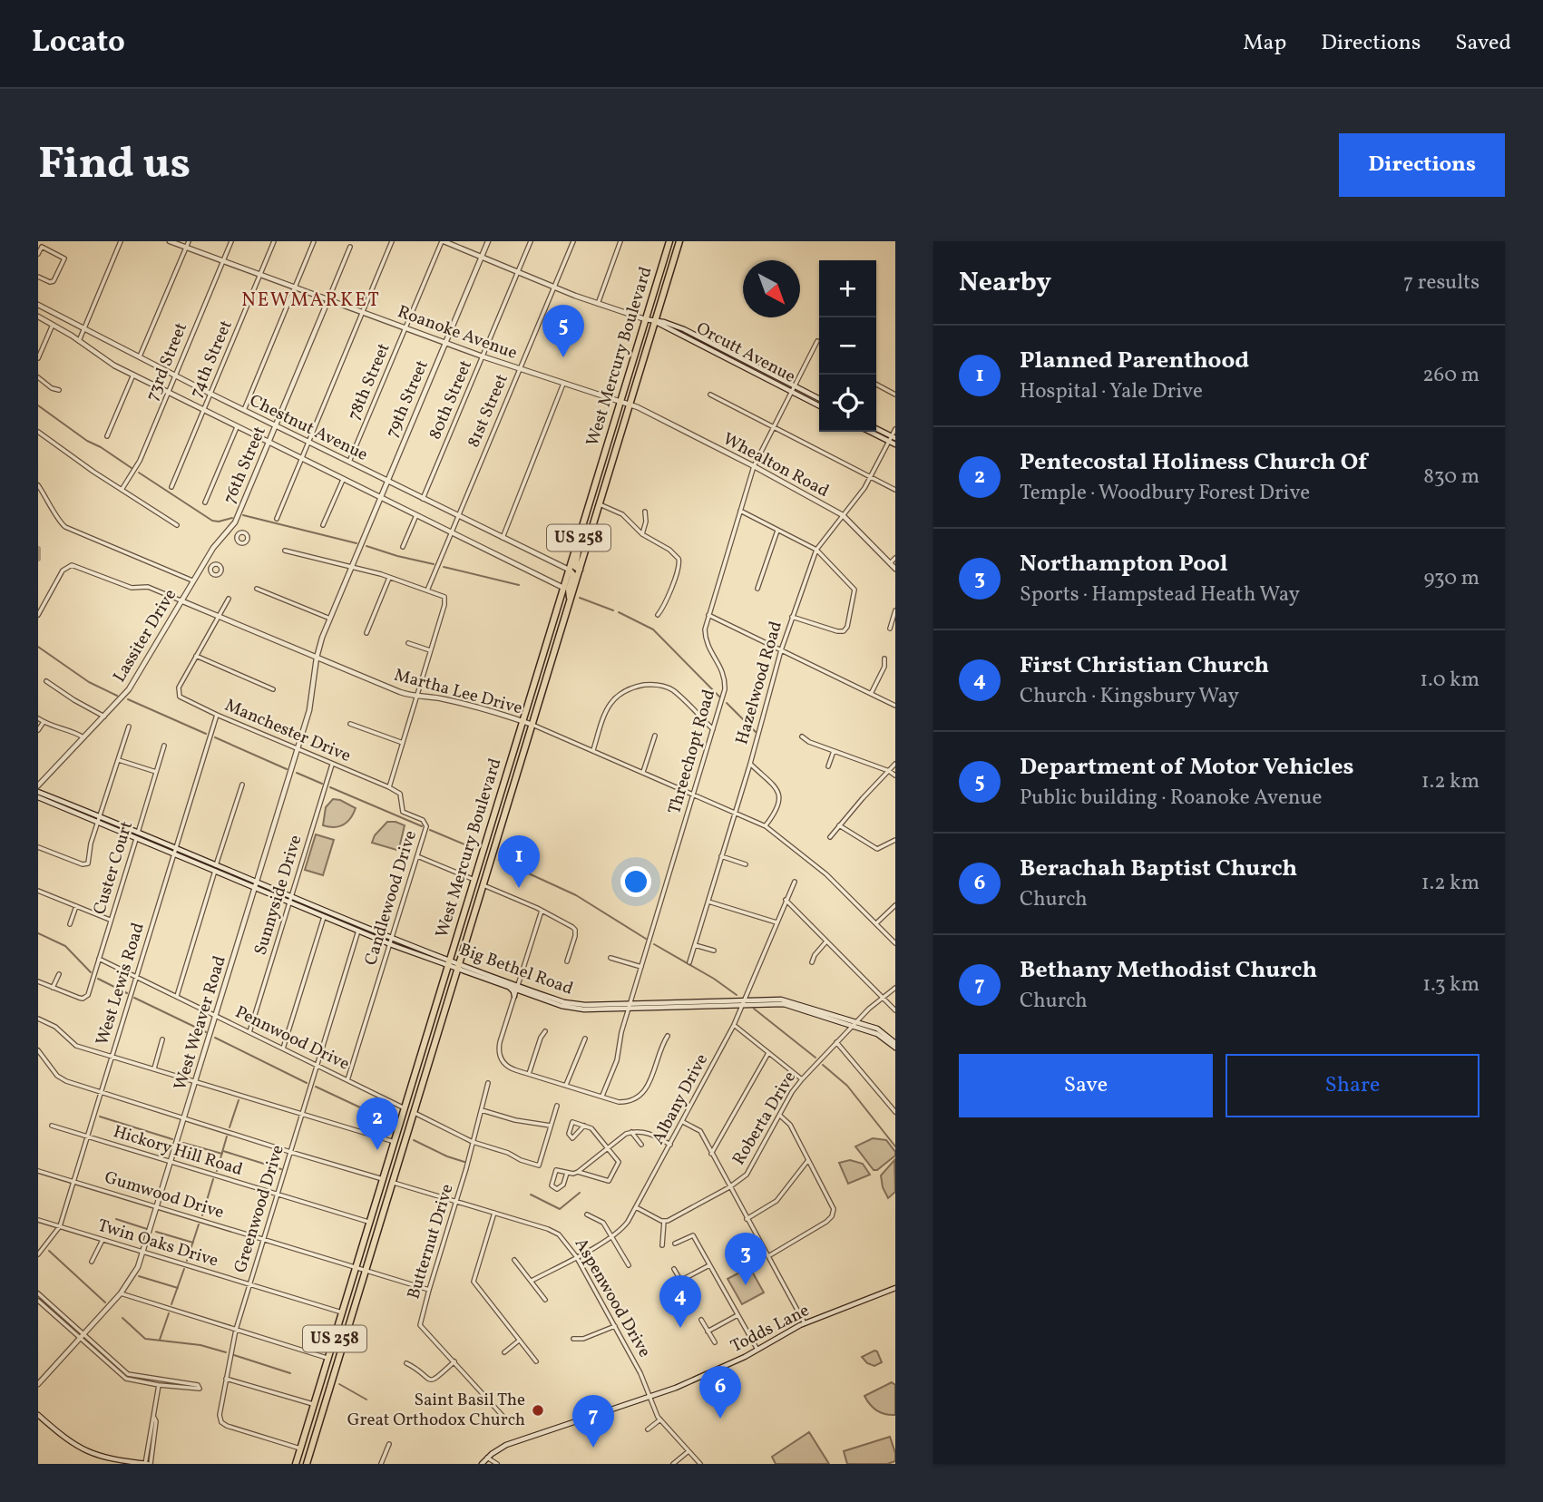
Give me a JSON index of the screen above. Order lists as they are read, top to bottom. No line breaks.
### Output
{"streets":{"highway":["West Mercury Boulevard","US 258"],"street":["Roanoke Avenue","Orcutt Avenue","74th Street","73rd Street","78th Street","79th Street","80th Street","81st Street","Chestnut Avenue","76th Street","Whealton Road","Lassiter Drive","Hazelwood Road","Martha Lee Drive","Manchester Drive","Threechopt Road","Custer Court","Sunnyside Drive","Candlewood Drive","Big Bethel Road","West Lewis Road","West Weaver Road","Pennwood Drive","Albany Drive","Roberta Drive","Hickory Hill Road","Gumwood Drive","Greenwood Drive","Butternut Drive","Twin Oaks Drive","Aspenwood Drive","Todds Lane"]},"crossings":[["Roanoke Avenue","West Mercury Boulevard"],["Roanoke Avenue","74th Street"],["Roanoke Avenue","73rd Street"],["Roanoke Avenue","78th Street"],["Roanoke Avenue","79th Street"],["Roanoke Avenue","80th Street"],["Roanoke Avenue","81st Street"],["Roanoke Avenue","76th Street"],["Roanoke Avenue","Whealton Road"],["Orcutt Avenue","West Mercury Boulevard"],["Orcutt Avenue","78th Street"],["Orcutt Avenue","79th Street"],["Orcutt Avenue","80th Street"],["Orcutt Avenue","81st Street"],["Orcutt Avenue","Threechopt Road"],["West Mercury Boulevard","Chestnut Avenue"],["West Mercury Boulevard","Whealton Road"],["West Mercury Boulevard","Martha Lee Drive"],["West Mercury Boulevard","Big Bethel Road"],["West Mercury Boulevard","Pennwood Drive"],["West Mercury Boulevard","Hickory Hill Road"],["West Mercury Boulevard","Gumwood Drive"],["West Mercury Boulevard","Greenwood Drive"],["West Mercury Boulevard","Twin Oaks Drive"],["West Mercury Boulevard","Aspenwood Drive"],["74th Street","Chestnut Avenue"],["73rd Street","Chestnut Avenue"],["78th Street","Chestnut Avenue"],["79th Street","Chestnut Avenue"],["79th Street","West Weaver Road"],["80th Street","Chestnut Avenue"],["81st Street","Chestnut Avenue"],["Chestnut Avenue","76th Street"],["76th Street","Lassiter Drive"],["Whealton Road","Hazelwood Road"],["Whealton Road","Threechopt Road"],["Lassiter Drive","Martha Lee Drive"],["Hazelwood Road","Martha Lee Drive"],["Martha Lee Drive","Threechopt Road"],["Martha Lee Drive","West Weaver Road"],["Manchester Drive","Sunnyside Drive"],["Manchester Drive","Candlewood Drive"],["Manchester Drive","West Lewis Road"],["Manchester Drive","West Weaver Road"],["Threechopt Road","Big Bethel Road"],["Custer Court","Big Bethel Road"],["Custer Court","Pennwood Drive"],["Sunnyside Drive","Big Bethel Road"],["Sunnyside Drive","Pennwood Drive"],["Candlewood Drive","Big Bethel Road"],["Candlewood Drive","Pennwood Drive"],["Big Bethel Road","West Lewis Road"],["Big Bethel Road","West Weaver Road"],["Big Bethel Road","Albany Drive"],["Big Bethel Road","Roberta Drive"],["Big Bethel Road","Greenwood Drive"],["West Lewis Road","Pennwood Drive"],["West Lewis Road","Hickory Hill Road"],["West Lewis Road","Gumwood Drive"],["West Lewis Road","Twin Oaks Drive"],["West Weaver Road","Pennwood Drive"],["West Weaver Road","Hickory Hill Road"],["West Weaver Road","Gumwood Drive"],["West Weaver Road","Twin Oaks Drive"],["Pennwood Drive","Greenwood Drive"],["Albany Drive","Aspenwood Drive"],["Hickory Hill Road","Greenwood Drive"],["Gumwood Drive","Greenwood Drive"],["Gumwood Drive","Butternut Drive"],["Greenwood Drive","Twin Oaks Drive"],["Butternut Drive","Aspenwood Drive"],["Aspenwood Drive","Todds Lane"]],"districts":["NEWMARKET"],"places":["Saint Basil The Great Orthodox Church"],"north":"bottom right","page":{"header":"Locato","nav":["Map","Directions","Saved"],"buttons":["Directions",["Save","Share"]],"title":"Find us","heading":["Nearby","7 results"],"map_buttons":["+","−"],"pins":["5","1","2","3","4","6","7"],"list":[{"mark":"1","name":"Planned Parenthood","note":"Hospital · Yale Drive","value":"260 m"},{"mark":"2","name":"Pentecostal Holiness Church Of","note":"Temple · Woodbury Forest Drive","value":"830 m"},{"mark":"3","name":"Northampton Pool","note":"Sports · Hampstead Heath Way","value":"930 m"},{"mark":"4","name":"First Christian Church","note":"Church · Kingsbury Way","value":"1.0 km"},{"mark":"5","name":"Department of Motor Vehicles","note":"Public building · Roanoke Avenue","value":"1.2 km"},{"mark":"6","name":"Berachah Baptist Church","note":"Church","value":"1.2 km"},{"mark":"7","name":"Bethany Methodist Church","note":"Church","value":"1.3 km"}]}}
